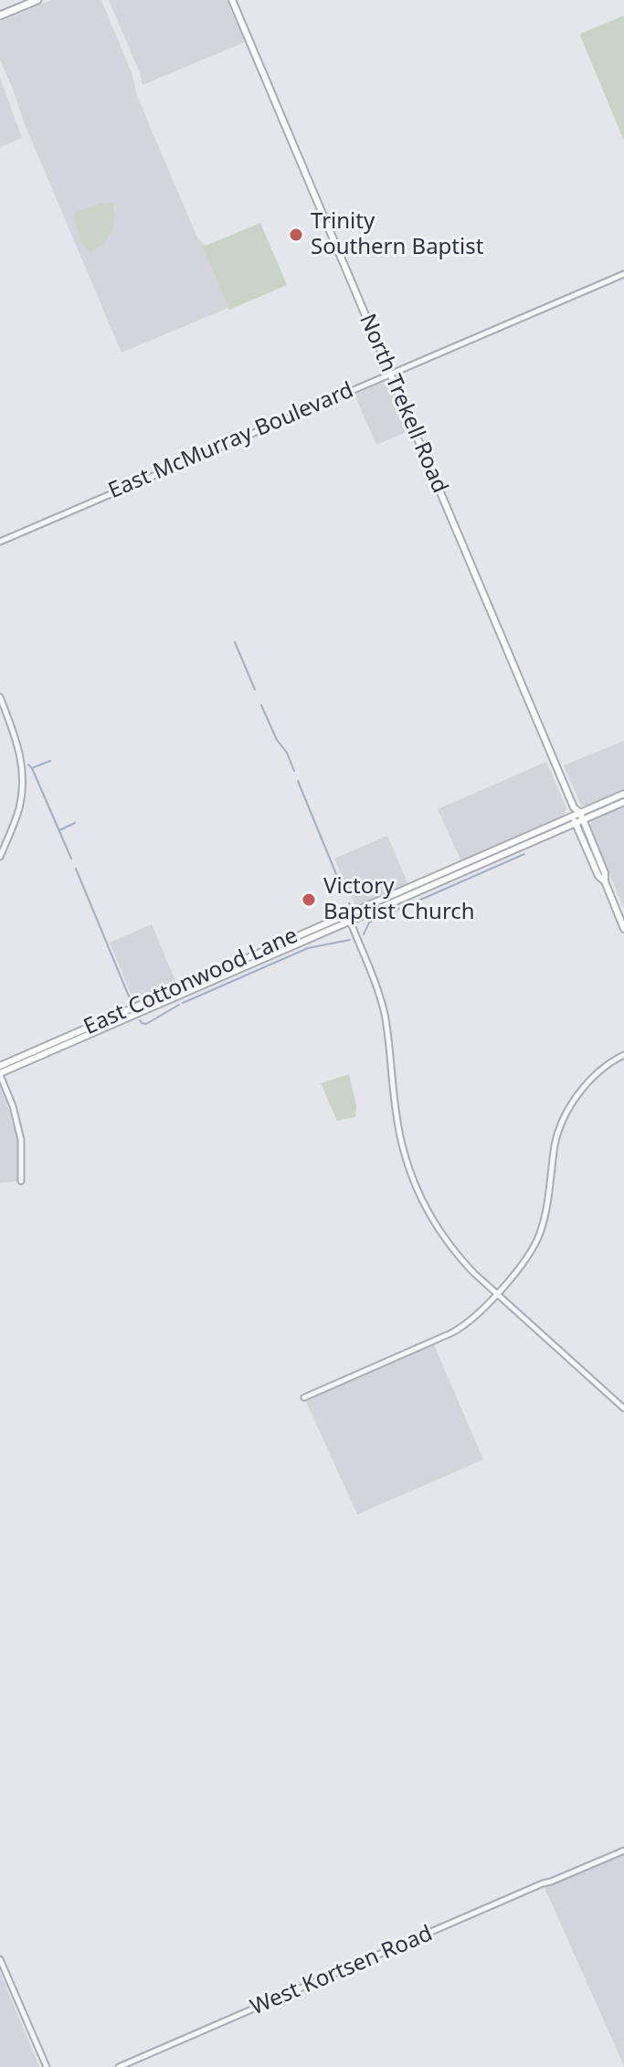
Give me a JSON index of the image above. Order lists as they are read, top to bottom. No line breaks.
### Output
{"streets":{"main road":["North Trekell Road","East Cottonwood Lane"],"street":["East McMurray Boulevard","West Kortsen Road"]},"crossings":[["North Trekell Road","East McMurray Boulevard"],["North Trekell Road","East Cottonwood Lane"]],"places":["Trinity Southern Baptist","Victory Baptist Church"]}
